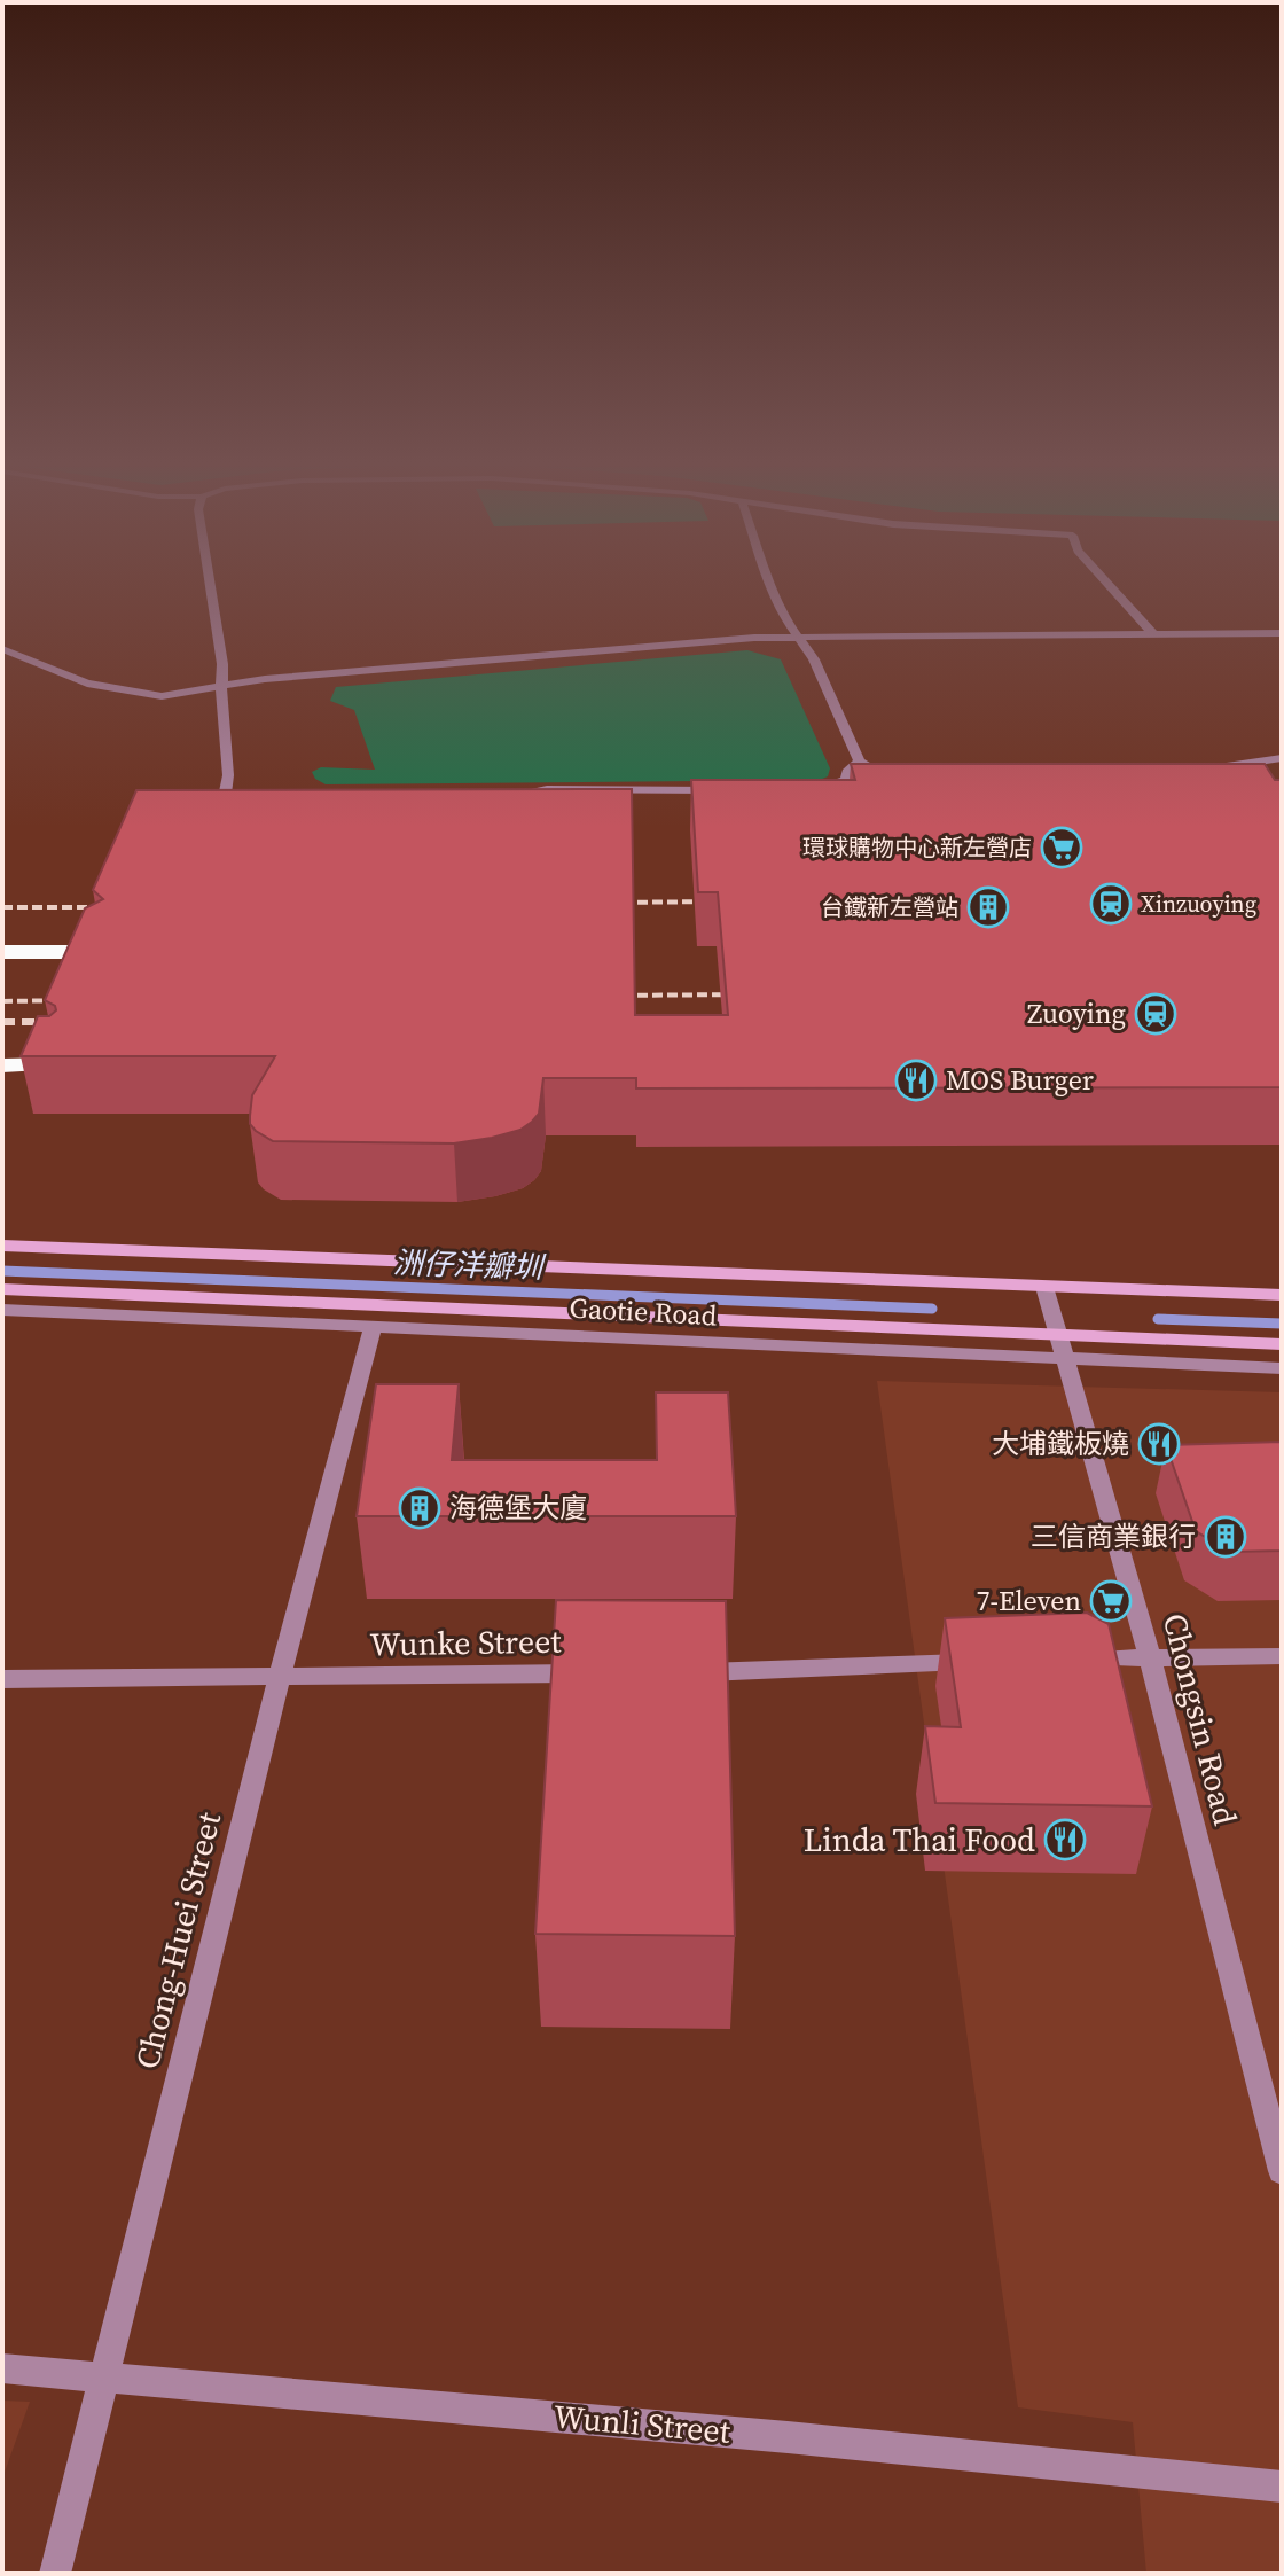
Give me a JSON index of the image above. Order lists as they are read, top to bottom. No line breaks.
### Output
{"streets":{"street":["Gaotie Road","Wunke Street","Chongsin Road","Chong-Huei Street","Wunli Street"]},"crossings":[["Gaotie Road","Chongsin Road"],["Gaotie Road","Chong-Huei Street"],["Wunke Street","Chong-Huei Street"],["Chong-Huei Street","Wunli Street"]],"water":["洲仔洋瓣圳"],"places":{"supermarket":["環球購物中心新左營店","7-Eleven"],"station":["Xinzuoying","Zuoying"],"building":["台鐵新左營站","海德堡大廈","三信商業銀行"],"restaurant":["MOS Burger","大埔鐵板燒","Linda Thai Food"]}}
